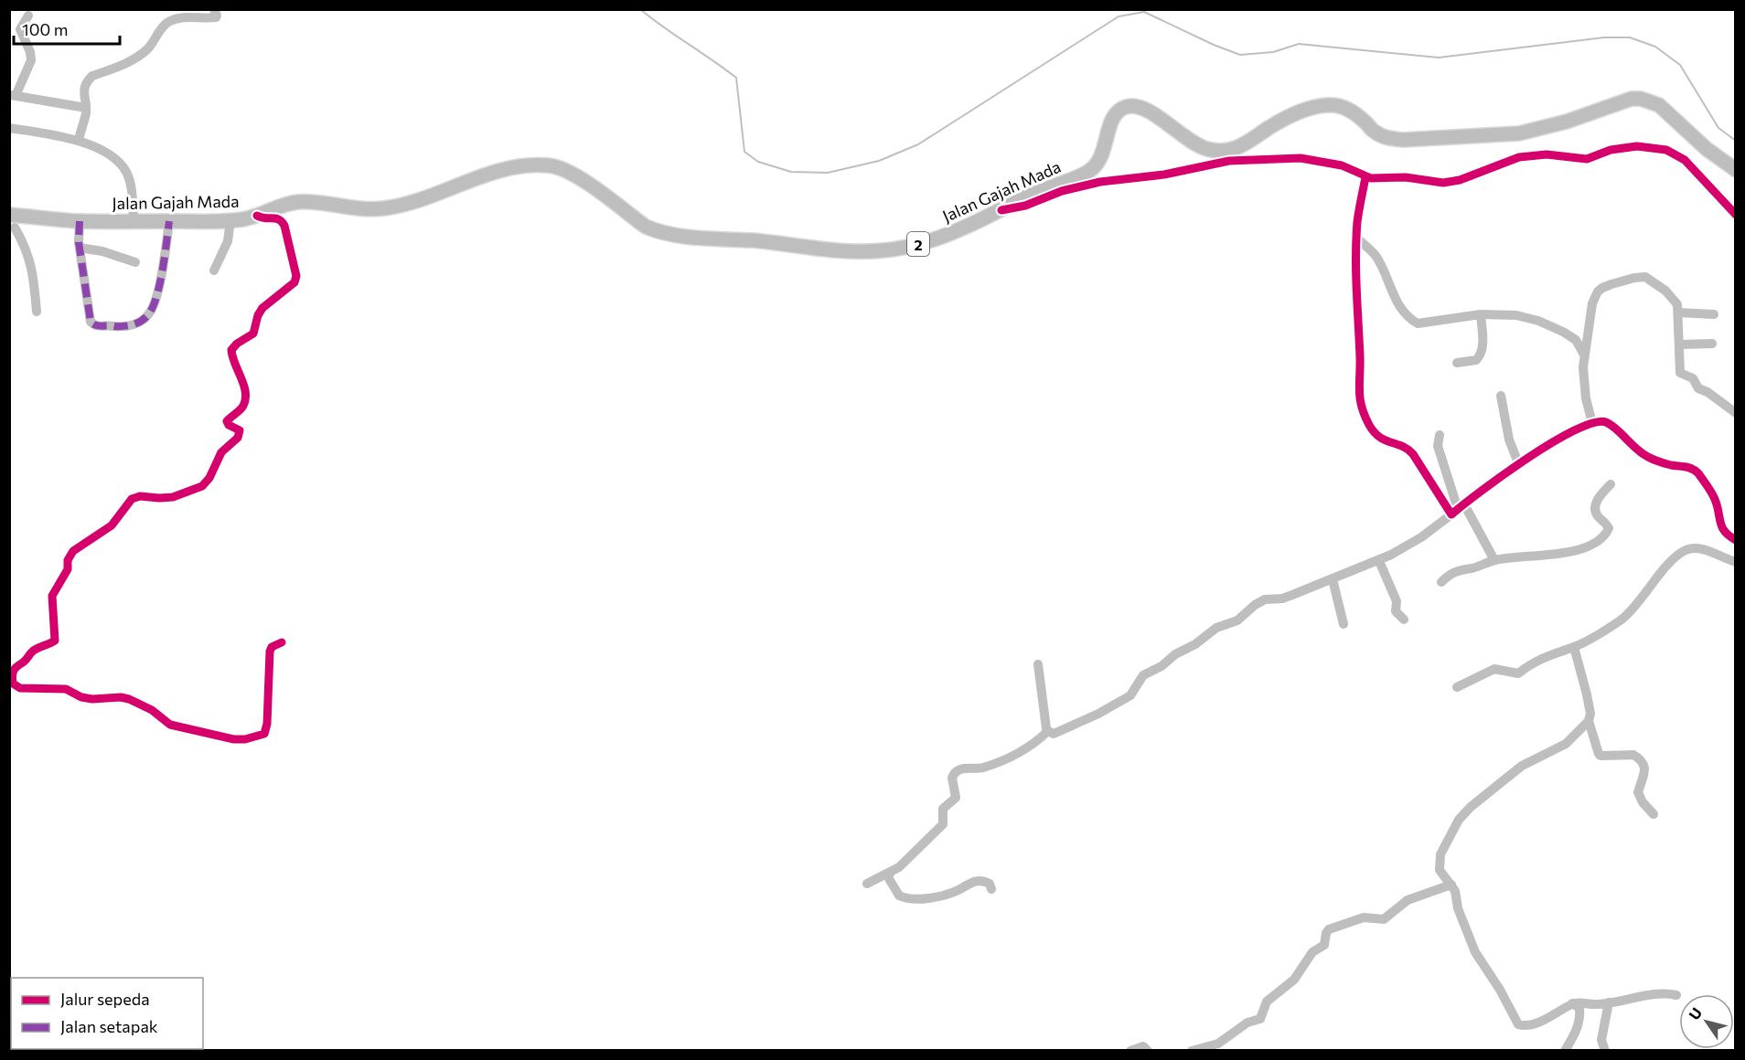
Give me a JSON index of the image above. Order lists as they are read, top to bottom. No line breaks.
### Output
{"streets":{"highway":["Jalan Gajah Mada","2"]},"legend":["Jalur sepeda","Jalan setapak"],"scale_bar":"100 m","north":"top left"}
